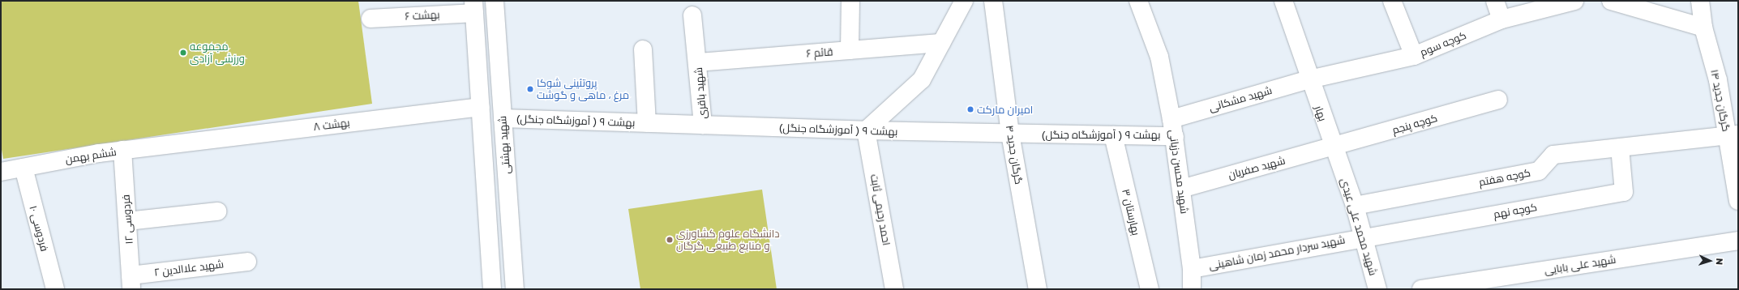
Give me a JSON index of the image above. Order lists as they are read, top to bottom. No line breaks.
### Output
{"streets":{"street":["۶ بهشت","کوچه سوم","قائم ۶","شهید باقری","شهید مشکانی","گرگان جدید ۱۴","بهار","بهشت ۹ ( آموزشگاه جنگل)","کوچه پنجم","۸ بهشت","شهید بهشتی","گرگان جدید ۴","ششم بهمن","شهید صفریان","شهید محسن دزیانی","کوچه هفتم","احمد رحیمی ثابت","کوچه نهم","بهارستان ۳","۱۲ فردوسی","شهید محمد علی عیدی","۱۰ فردوسی","شهید سردار محمد زمان شاهینی","شهید علی بابایی","۲ شهید علاالدین"]},"crossings":[["۶ بهشت","شهید بهشتی"],["کوچه سوم","شهید مشکانی"],["کوچه سوم","بهار"],["قائم ۶","شهید باقری"],["شهید باقری","بهشت ۹ ( آموزشگاه جنگل)"],["شهید مشکانی","بهار"],["شهید مشکانی","بهشت ۹ ( آموزشگاه جنگل)"],["شهید مشکانی","شهید محسن دزیانی"],["گرگان جدید ۱۴","کوچه هفتم"],["بهار","کوچه پنجم"],["بهار","شهید صفریان"],["بهار","شهید محمد علی عیدی"],["بهشت ۹ ( آموزشگاه جنگل)","شهید بهشتی"],["بهشت ۹ ( آموزشگاه جنگل)","گرگان جدید ۴"],["بهشت ۹ ( آموزشگاه جنگل)","شهید محسن دزیانی"],["بهشت ۹ ( آموزشگاه جنگل)","احمد رحیمی ثابت"],["بهشت ۹ ( آموزشگاه جنگل)","بهارستان ۳"],["کوچه پنجم","شهید صفریان"],["کوچه پنجم","شهید محمد علی عیدی"],["۸ بهشت","شهید بهشتی"],["۸ بهشت","ششم بهمن"],["ششم بهمن","۱۲ فردوسی"],["ششم بهمن","۱۰ فردوسی"],["شهید صفریان","شهید محسن دزیانی"],["شهید صفریان","شهید محمد علی عیدی"],["شهید محسن دزیانی","شهید سردار محمد زمان شاهینی"],["کوچه هفتم","کوچه نهم"],["کوچه هفتم","شهید محمد علی عیدی"],["کوچه نهم","شهید محمد علی عیدی"],["کوچه نهم","شهید سردار محمد زمان شاهینی"],["۱۲ فردوسی","۲ شهید علاالدین"],["شهید محمد علی عیدی","شهید سردار محمد زمان شاهینی"]],"places":["مجموعه ورزشی آزادی","پروتئینی شوکا مرغ‌ ، ماهی و گوشت","امیران مارکت","دانشگاه علوم کشاورزی و منابع طبیعی گرگان"],"north":"right"}
